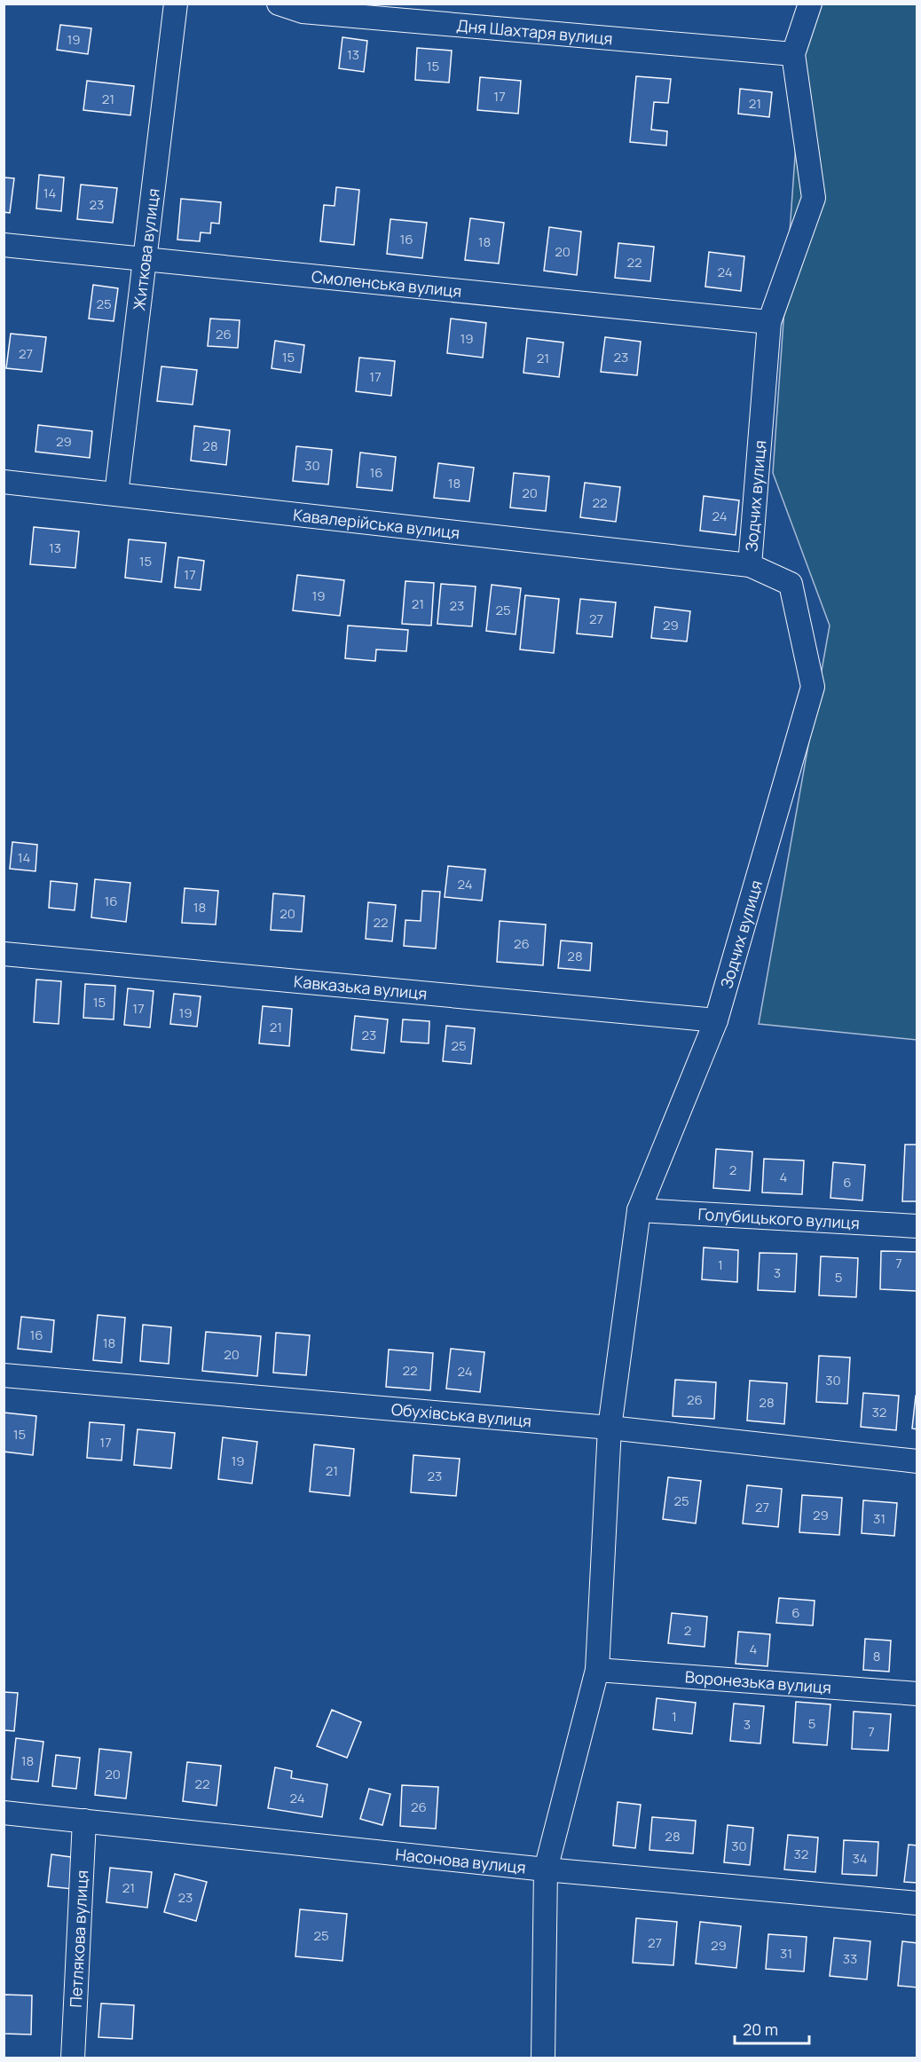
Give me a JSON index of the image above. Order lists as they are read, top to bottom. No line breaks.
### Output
{"streets":{"street":["Дня Шахтаря вулиця","Житкова вулиця","Смоленська вулиця","Зодчих вулиця","Кавалерійська вулиця","Кавказька вулиця","Голубицького вулиця","Обухівська вулиця","Воронезька вулиця","Насонова вулиця","Петлякова вулиця"]},"crossings":[["Дня Шахтаря вулиця","Зодчих вулиця"],["Житкова вулиця","Смоленська вулиця"],["Житкова вулиця","Кавалерійська вулиця"],["Смоленська вулиця","Зодчих вулиця"],["Зодчих вулиця","Кавалерійська вулиця"],["Зодчих вулиця","Кавказька вулиця"],["Насонова вулиця","Петлякова вулиця"]],"house_numbers":["19","13","15","17","21","21","14","23","16","18","20","22","24","25","26","19","27","15","23","21","17","29","28","30","16","18","20","22","24","13","15","17","19","21","23","25","27","29","14","24","16","18","20","22","26","28","15","17","19","21","23","25","2","4","6","7","1","3","5","16","18","20","22","24","30","26","28","32","15","17","19","21","23","25","27","29","31","6","2","4","8","1","5","3","7","18","20","22","24","26","28","30","32","34","21","23","25","27","29","31","33"],"scale_bar":"20 m"}
